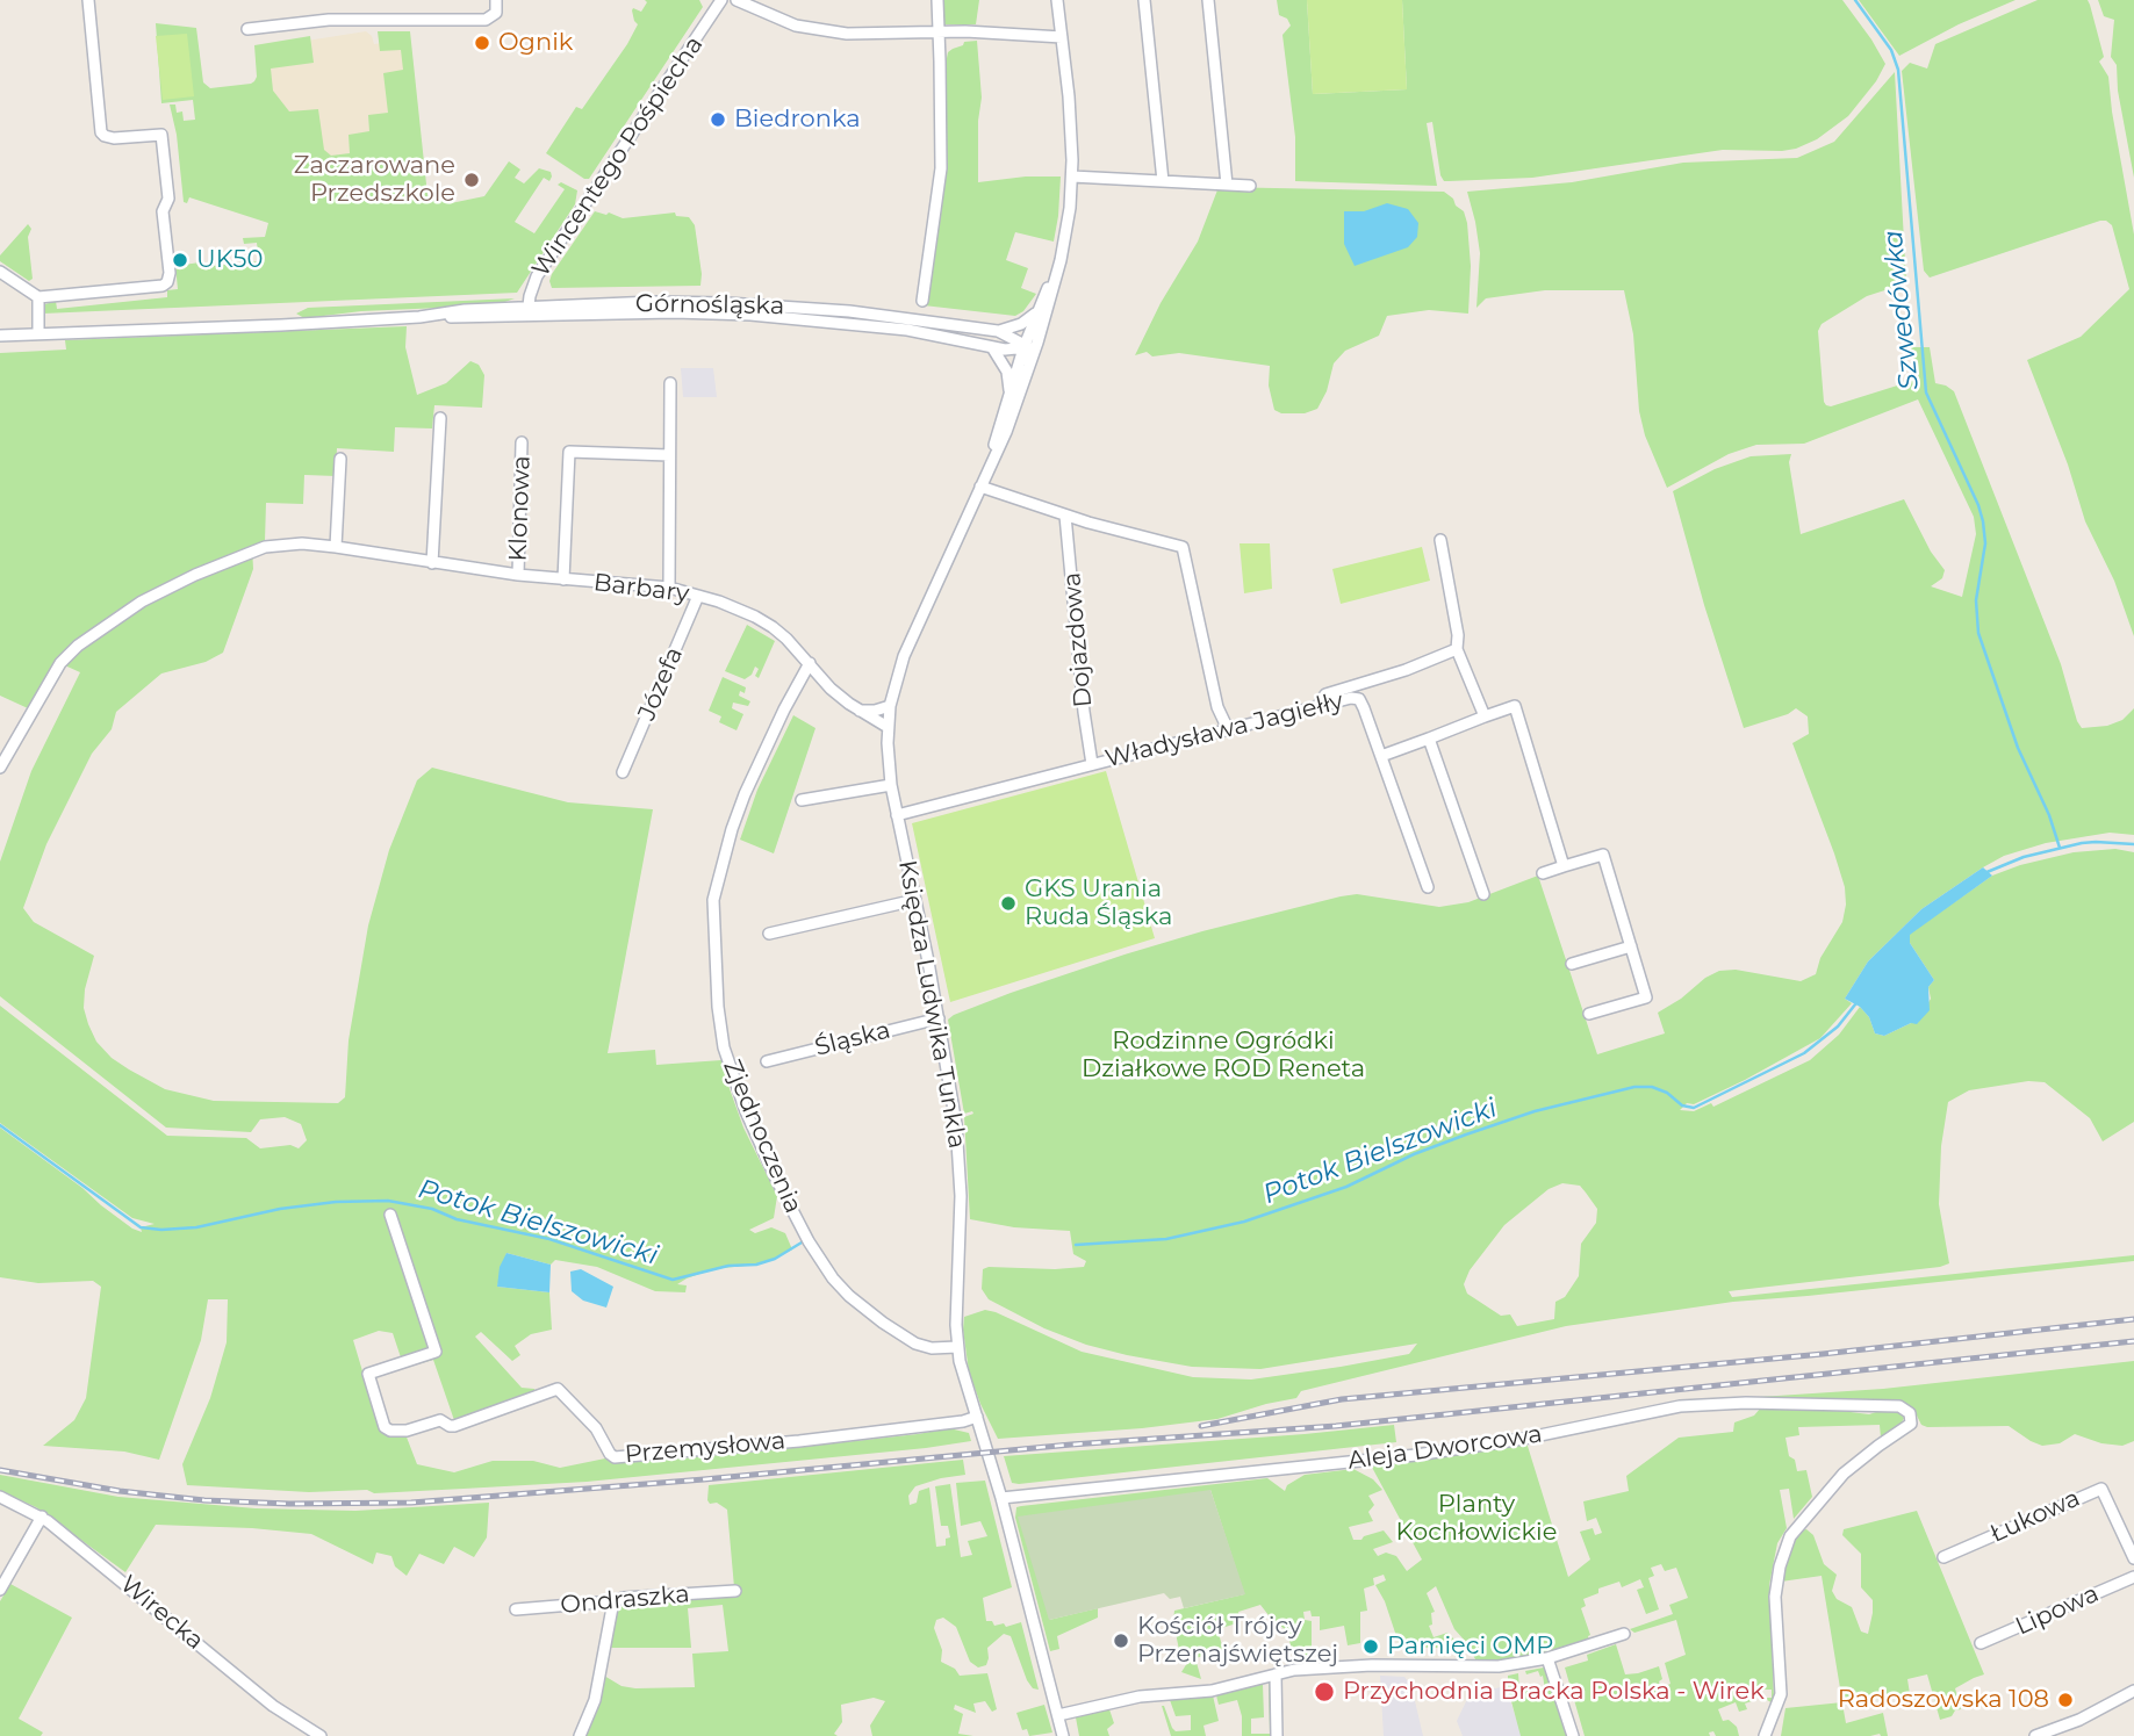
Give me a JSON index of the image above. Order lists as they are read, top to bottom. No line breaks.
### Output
{"streets":{"street":["Wincentego Pośpiecha","Górnośląska","Klonowa","Barbary","Dojazdowa","Józefa","Władysława Jagiełły","Księdza Ludwika Tunkla","Śląska","Zjednoczenia","Przemysłowa","Aleja Dworcowa","Łukowa","Ondraszka","Lipowa","Wirecka"]},"crossings":[["Wincentego Pośpiecha","Górnośląska"],["Górnośląska","Księdza Ludwika Tunkla"],["Klonowa","Barbary"],["Barbary","Józefa"],["Barbary","Księdza Ludwika Tunkla"],["Barbary","Zjednoczenia"],["Dojazdowa","Władysława Jagiełły"],["Władysława Jagiełły","Księdza Ludwika Tunkla"],["Księdza Ludwika Tunkla","Śląska"],["Księdza Ludwika Tunkla","Zjednoczenia"],["Księdza Ludwika Tunkla","Przemysłowa"],["Księdza Ludwika Tunkla","Aleja Dworcowa"]],"water":["Szwedówka","Potok Bielszowicki"],"parks":["Rodzinne Ogródki Działkowe ROD Reneta","Planty Kochłowickie"],"places":["Ognik","Biedronka","Zaczarowane Przedszkole","UK50","GKS Urania Ruda Śląska","Kościół Trójcy Przenajświętszej","Pamięci OMP","Przychodnia Bracka Polska - Wirek","Radoszowska 108"]}
